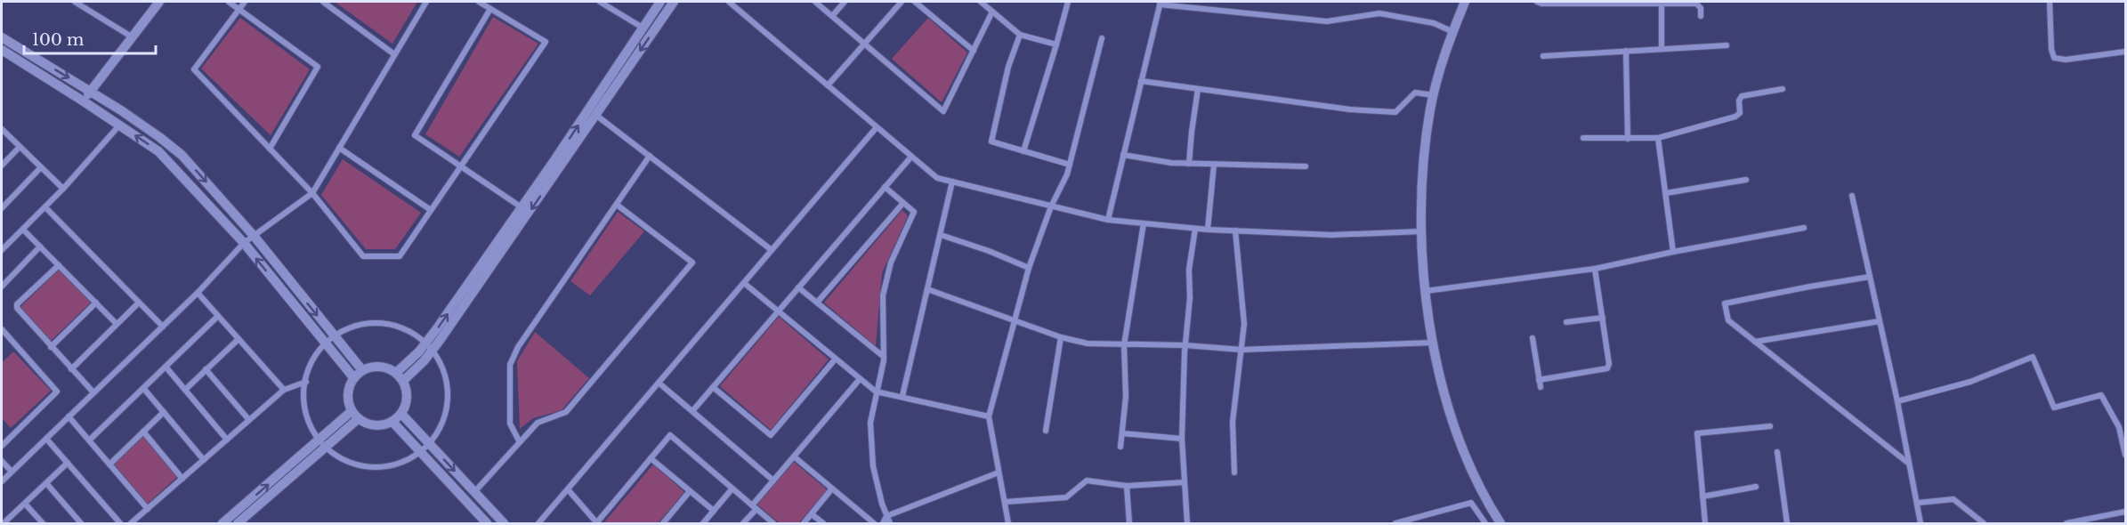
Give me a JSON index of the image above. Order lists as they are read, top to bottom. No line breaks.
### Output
{"scale_bar":"100 m"}
